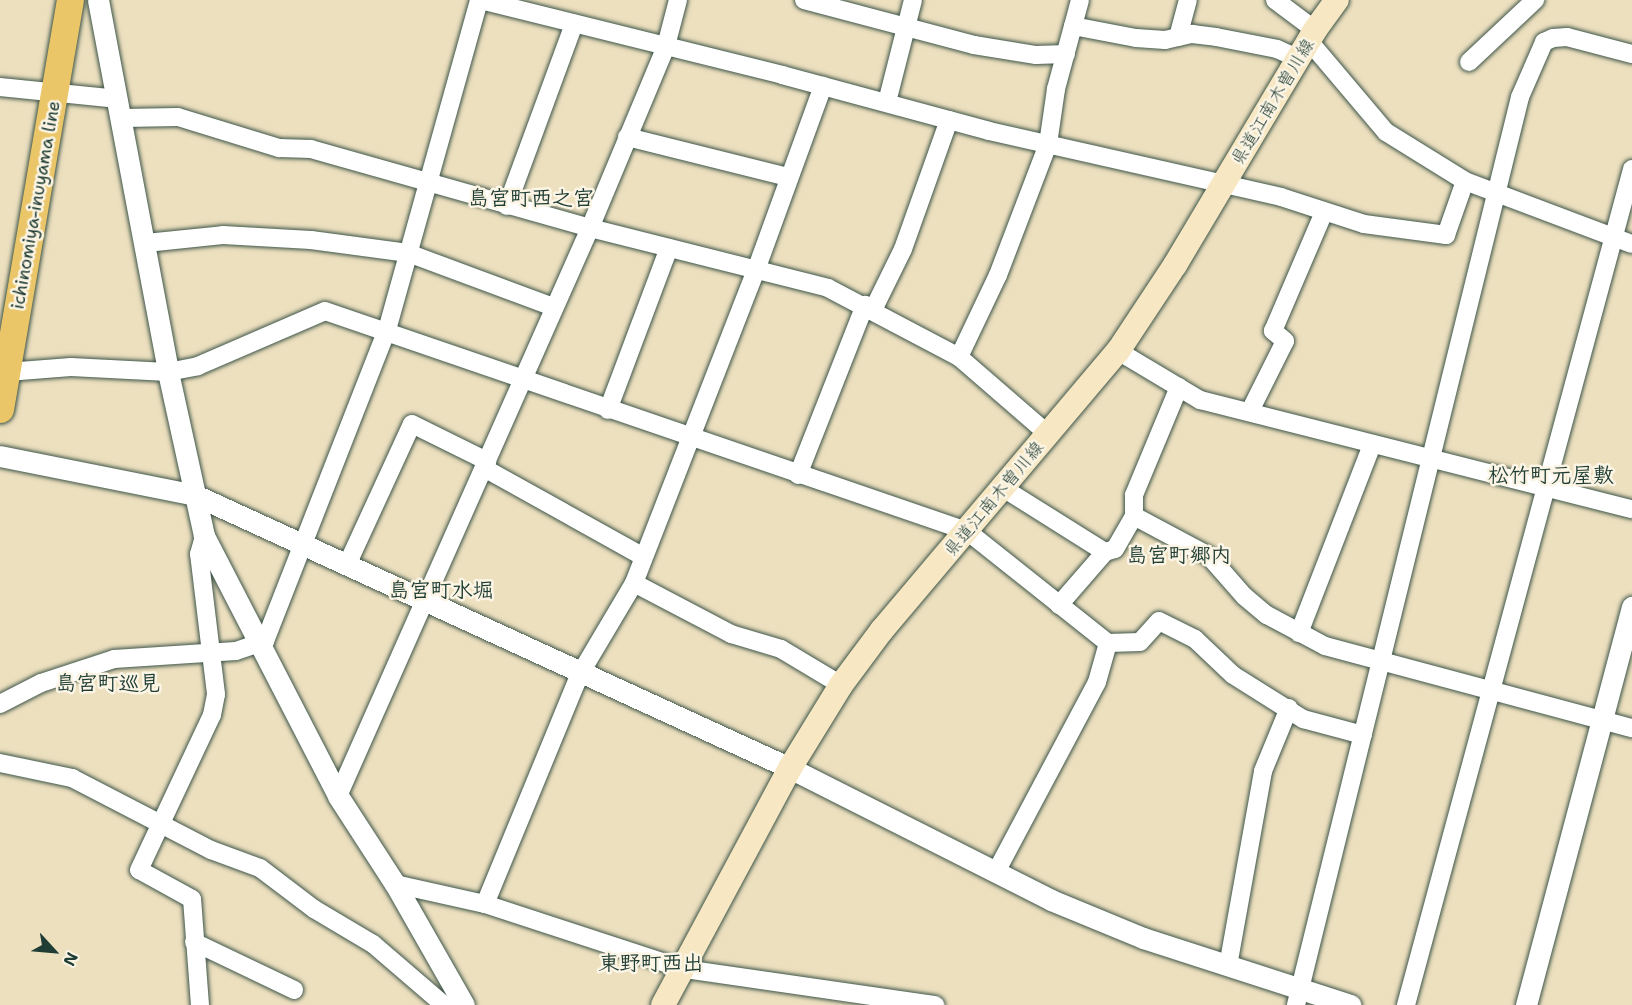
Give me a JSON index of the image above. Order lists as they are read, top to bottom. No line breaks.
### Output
{"streets":{"main road":["県道江南木曽川線","ichinomiya-inuyama line"]},"districts":["島宮町西之宮","松竹町元屋敷","島宮町郷内","島宮町水堀","島宮町巡見","東野町西出"],"north":"bottom right"}
